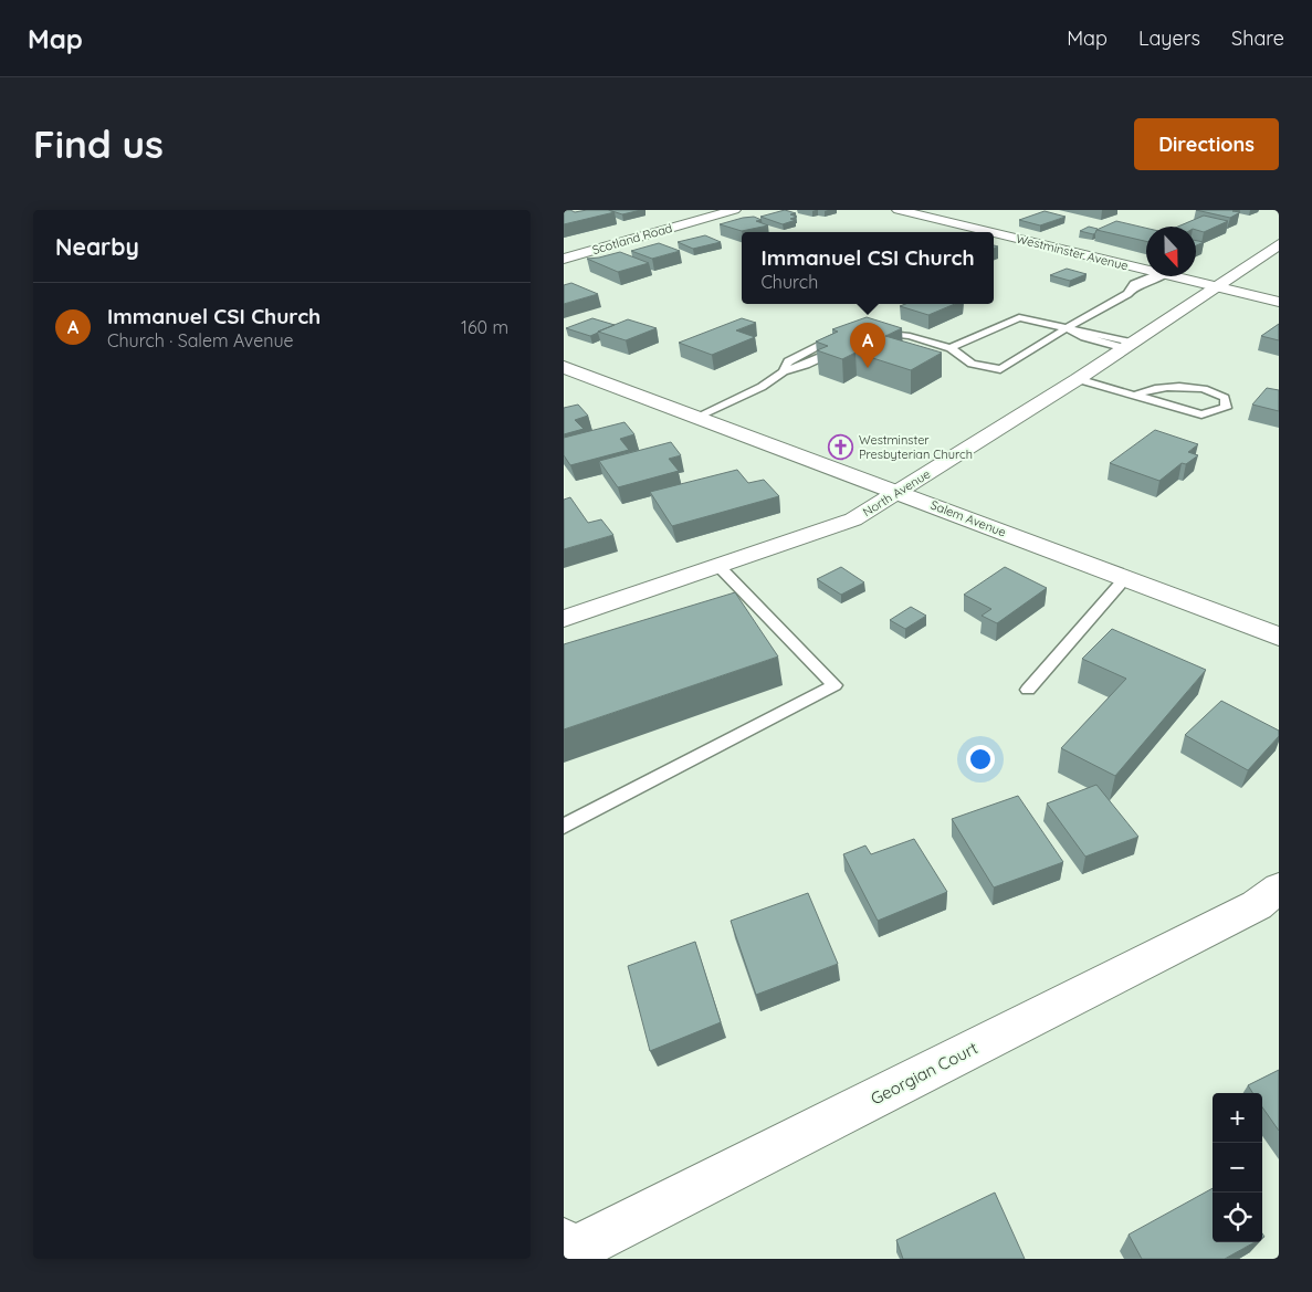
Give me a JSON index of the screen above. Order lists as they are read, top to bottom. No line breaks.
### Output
{"streets":{"street":["Scotland Road","Westminster Avenue","North Avenue","Salem Avenue","Georgian Court"]},"crossings":[["Westminster Avenue","North Avenue"],["North Avenue","Salem Avenue"]],"places":{"church":["Westminster Presbyterian Church"]},"north":"bottom","page":{"header":"Map","nav":["Map","Layers","Share"],"buttons":"Directions","title":"Find us","heading":"Nearby","popup":["Immanuel CSI Church","Church"],"list":[{"mark":"A","name":"Immanuel CSI Church","note":"Church · Salem Avenue","value":"160 m"}],"pins":"A","map_buttons":["+","−"]}}
